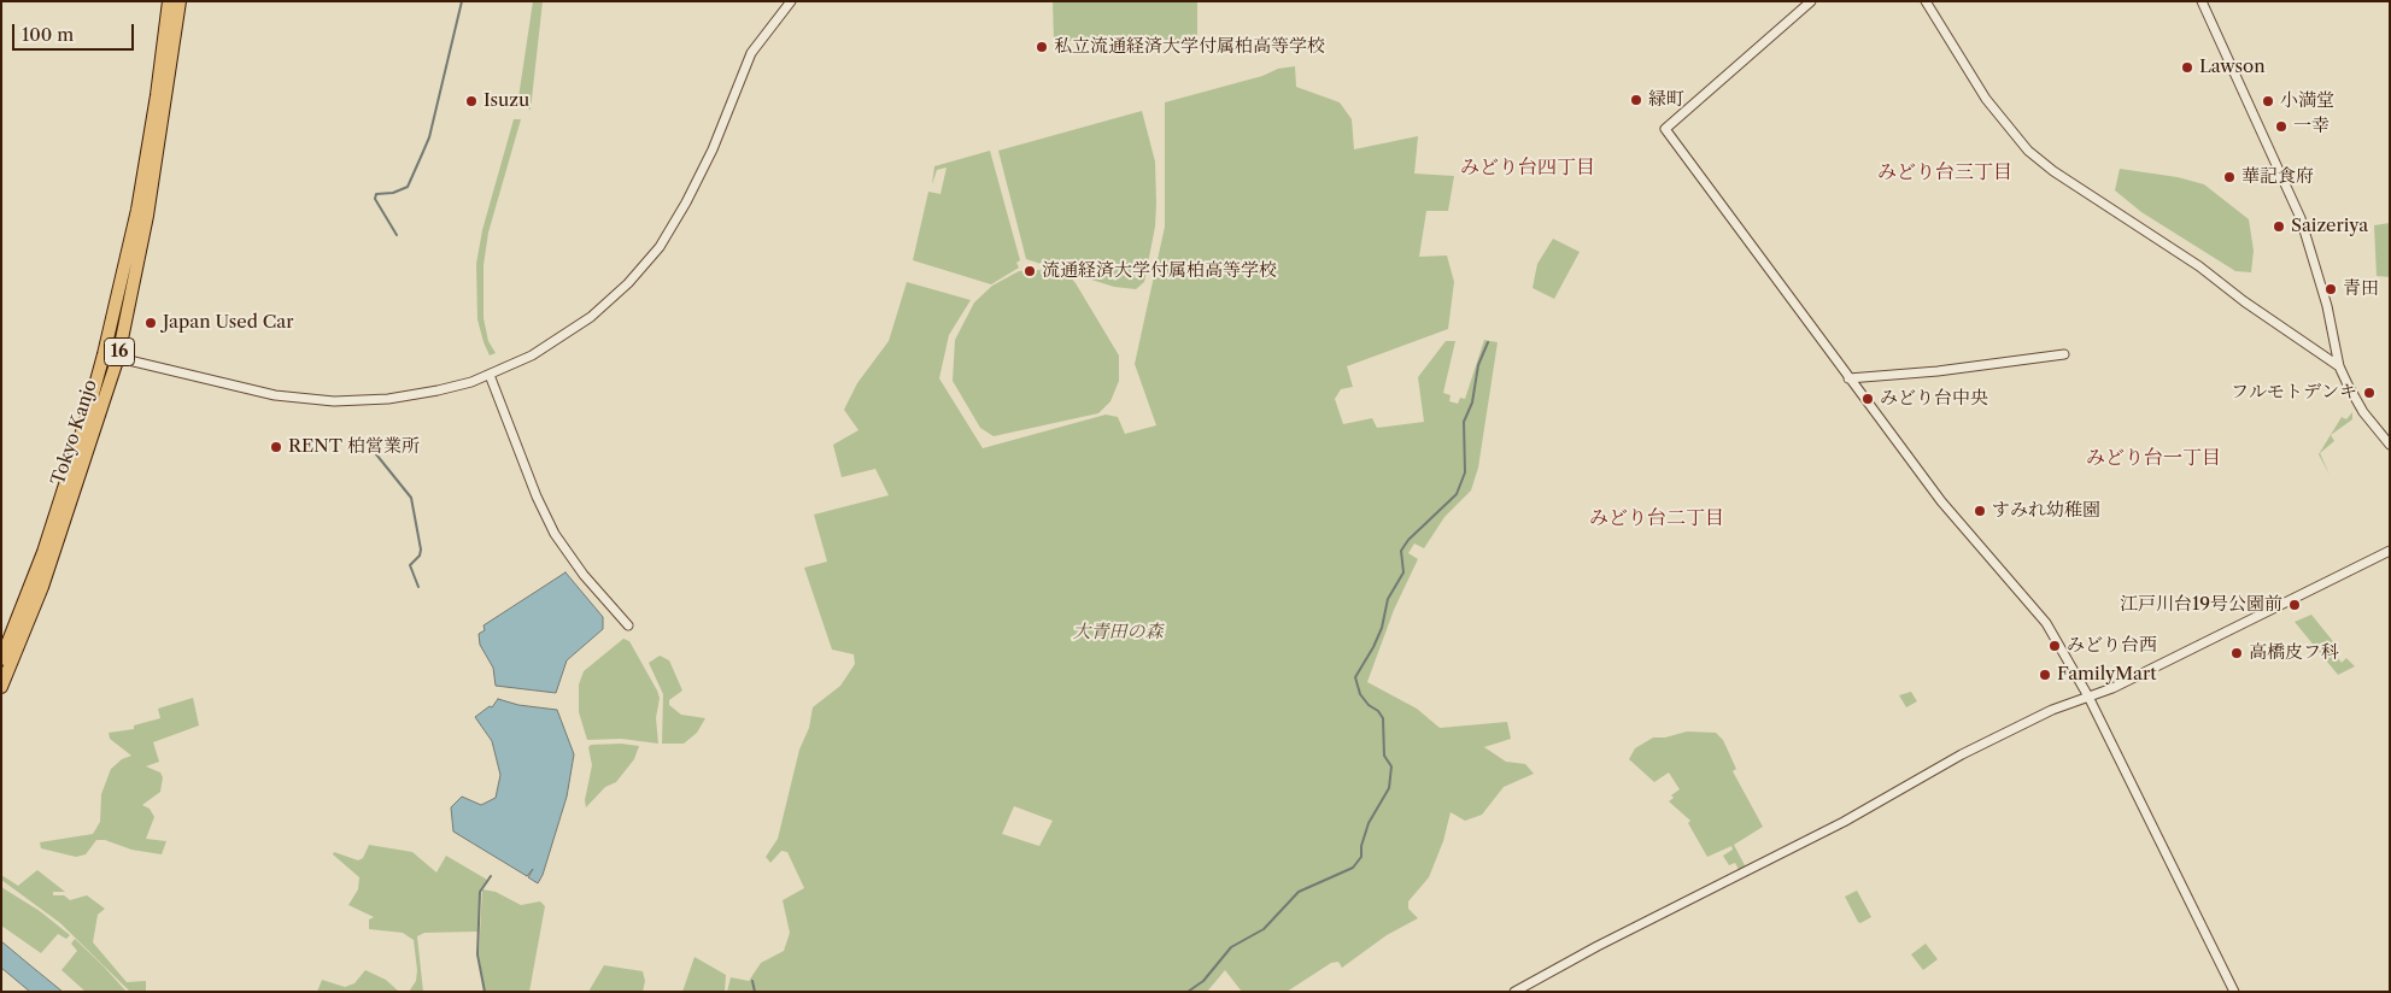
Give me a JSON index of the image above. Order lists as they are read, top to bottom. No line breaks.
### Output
{"streets":{"highway":["16","Tokyo Kanjo"]},"districts":["みどり台四丁目","みどり台三丁目","みどり台一丁目","みどり台二丁目"],"parks":["大青田の森"],"places":["私立流通経済大学付属柏高等学校","Lawson","緑町","Isuzu","小満堂","一幸","華記食府","Saizeriya","流通経済大学付属柏高等学校","青田","Japan Used Car","フルモトデンキ","みどり台中央","RENT 柏営業所","すみれ幼稚園","江戸川台19号公園前","みどり台西","高橋皮フ科","FamilyMart"],"scale_bar":"100 m"}
